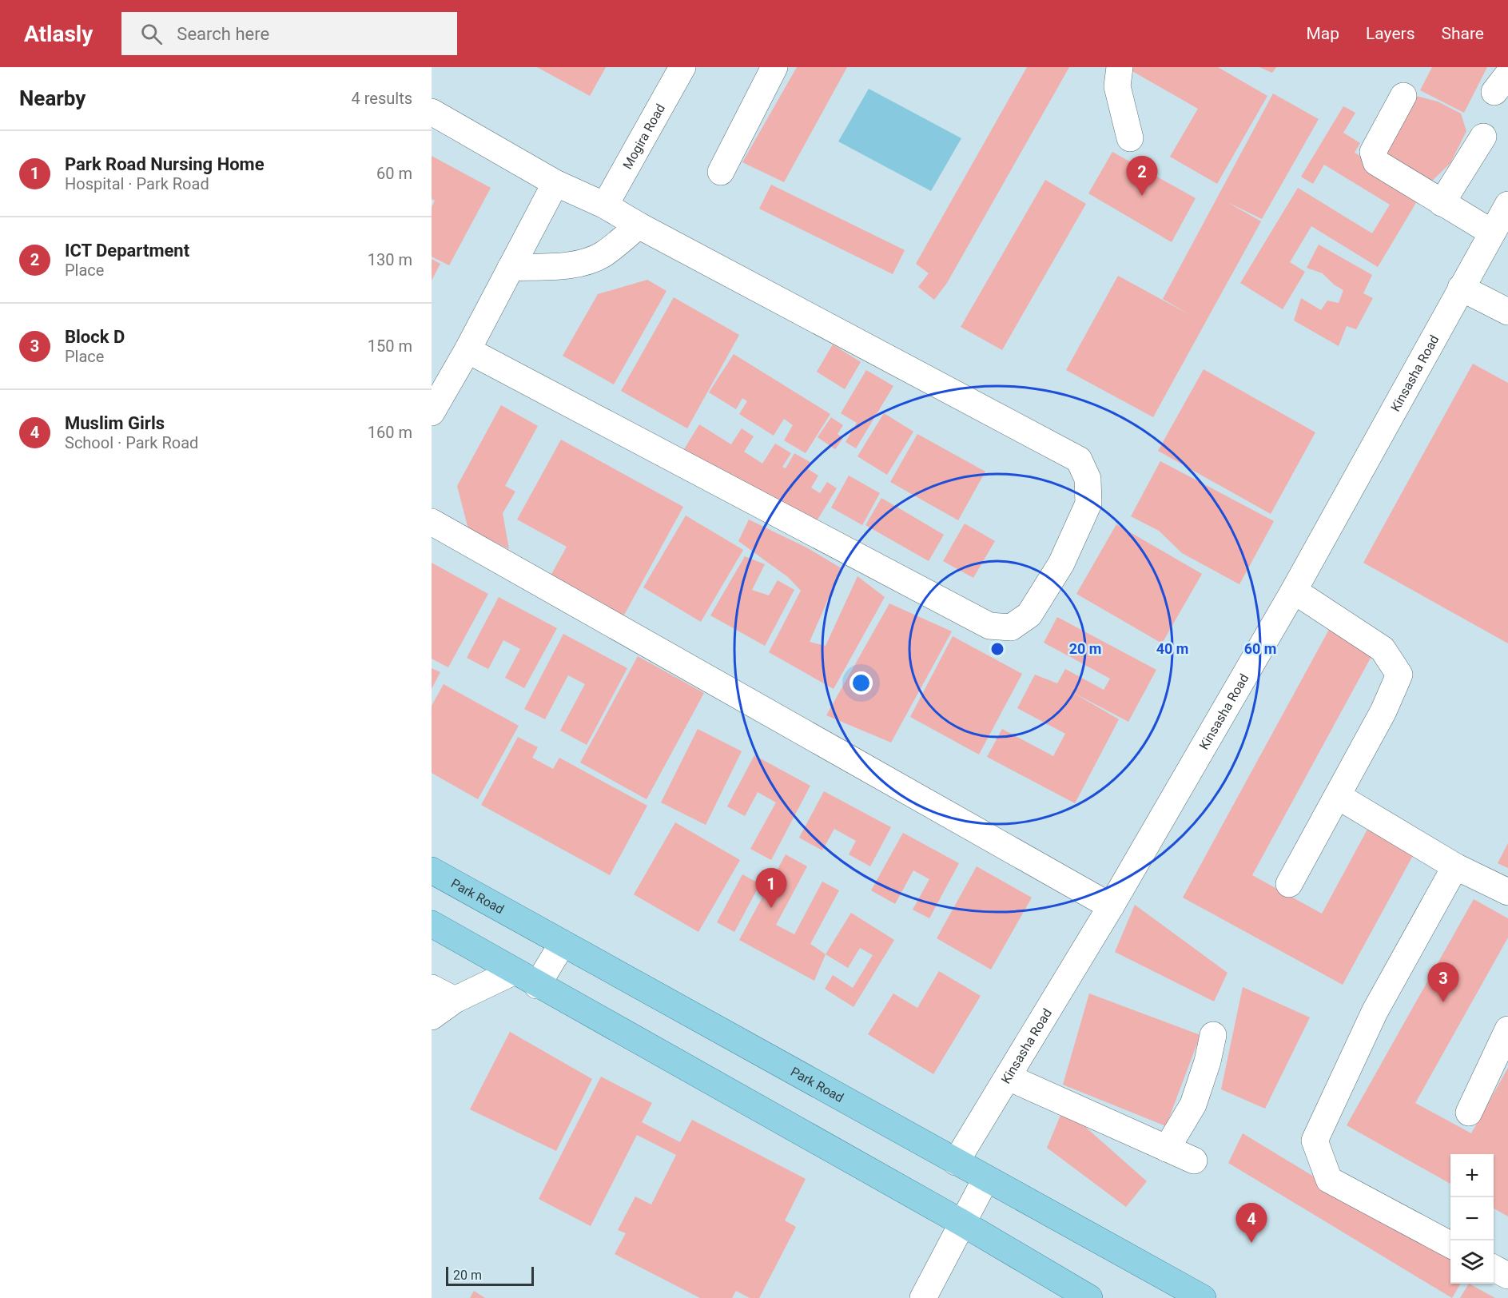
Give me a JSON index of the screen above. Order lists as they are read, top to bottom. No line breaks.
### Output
{"streets":{"main road":["Park Road"],"street":["Mogira Road","Kinsasha Road"]},"crossings":[["Kinsasha Road","Park Road"]],"scale_bar":"20 m","page":{"header":"Atlasly","search":"Search here","nav":["Map","Layers","Share"],"heading":["Nearby","4 results"],"list":[{"mark":"1","name":"Park Road Nursing Home","note":"Hospital · Park Road","value":"60 m"},{"mark":"2","name":"ICT Department","note":"Place","value":"130 m"},{"mark":"3","name":"Block D","note":"Place","value":"150 m"},{"mark":"4","name":"Muslim Girls","note":"School · Park Road","value":"160 m"}],"pins":["2","1","3","4"],"map_buttons":["+","−"],"scale":"20 m"},"rings":["20 m","40 m","60 m"]}
